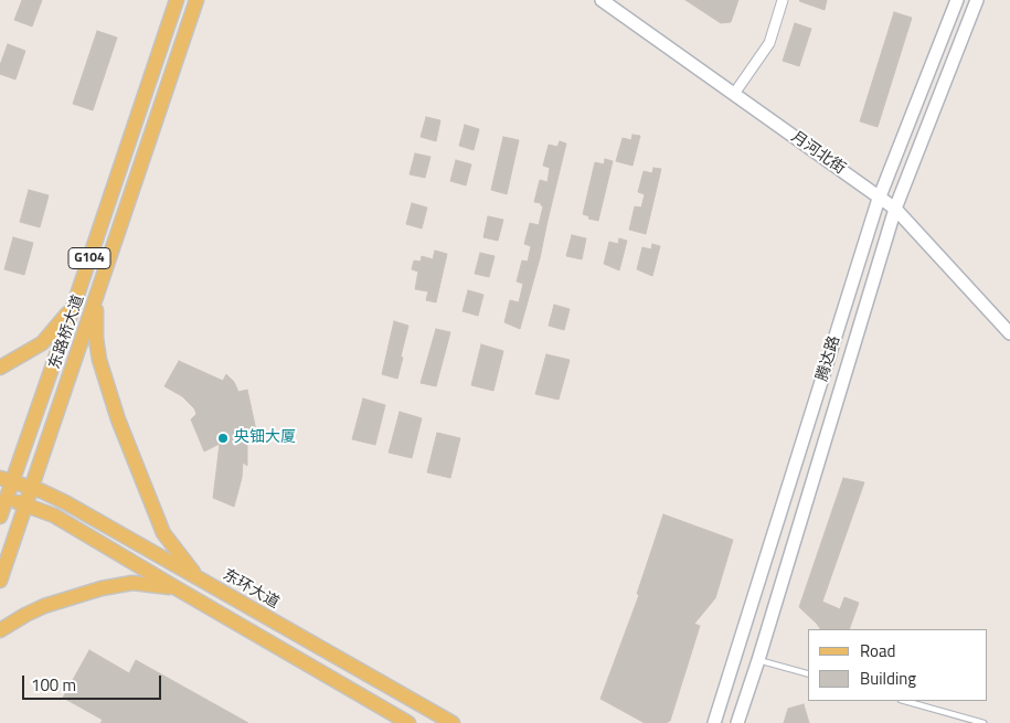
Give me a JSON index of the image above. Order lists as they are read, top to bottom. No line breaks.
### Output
{"streets":{"main road":["月河北街","G104","东路桥大道","腾达路","东环大道"]},"crossings":[["月河北街","腾达路"],["东路桥大道","东环大道"]],"places":["央钿大厦"],"legend":["Road","Building"],"scale_bar":"100 m"}
